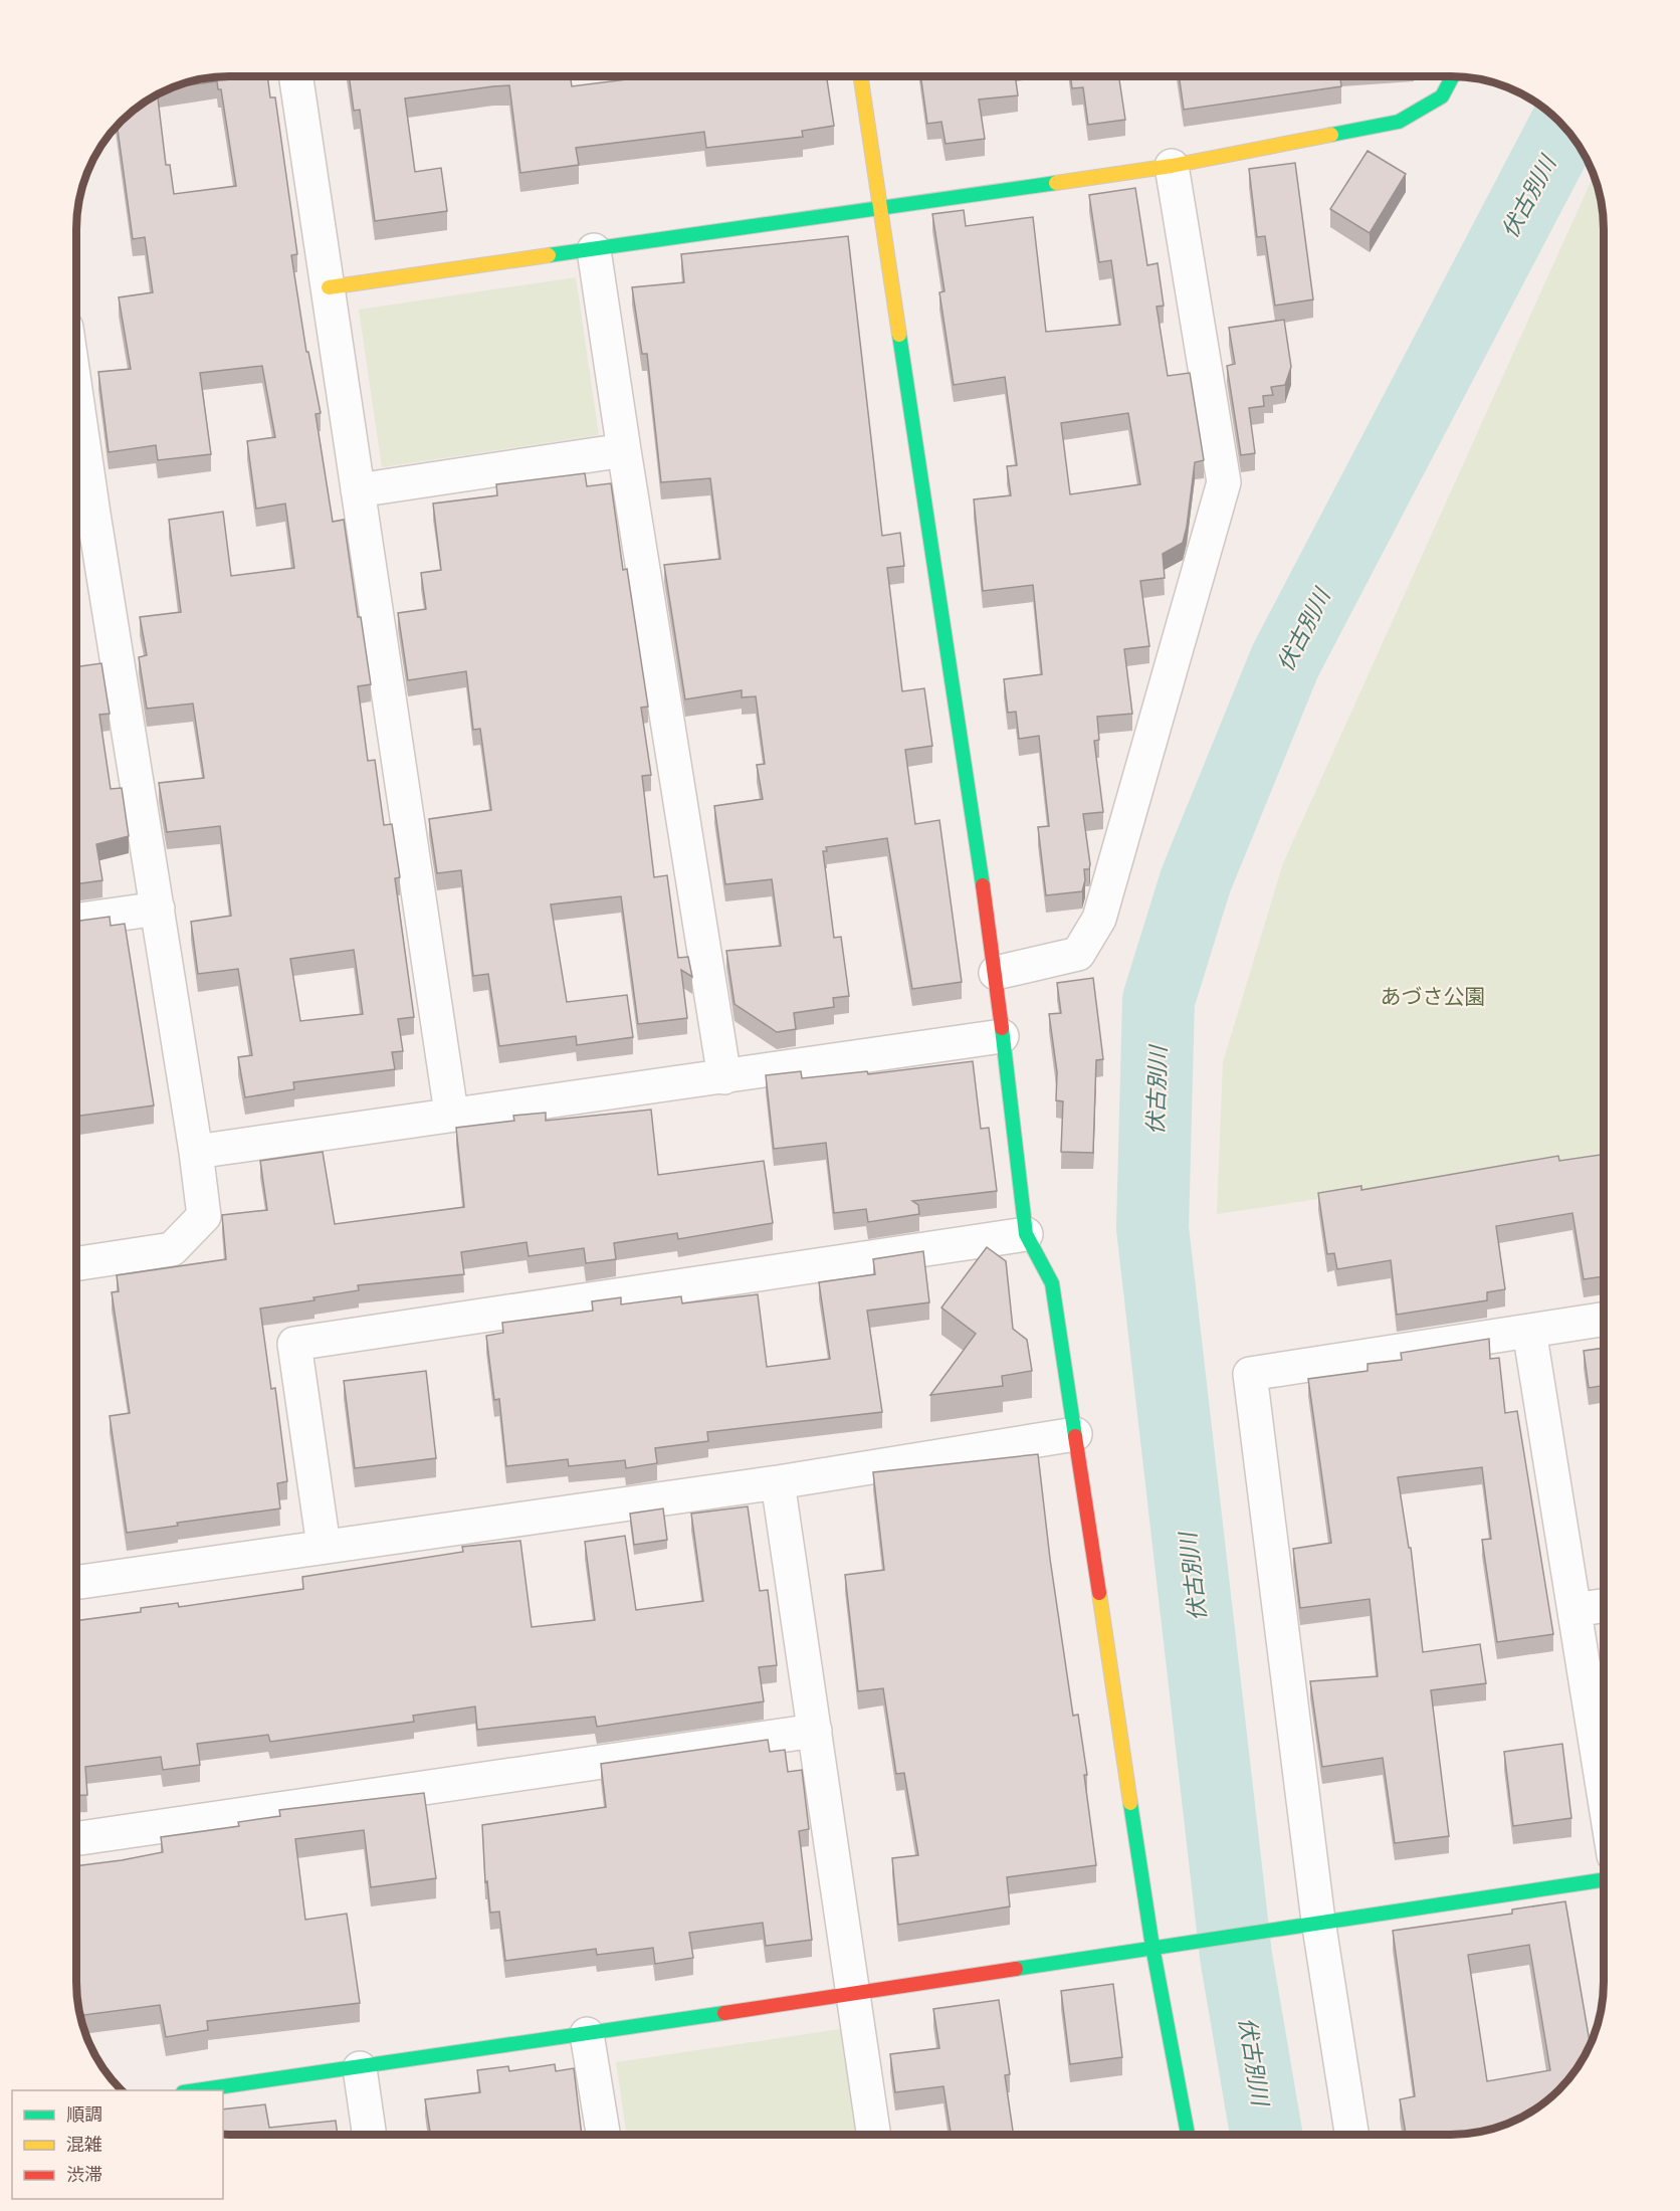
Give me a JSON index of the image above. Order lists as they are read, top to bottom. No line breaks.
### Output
{"water":["伏古別川"],"parks":["あづさ公園"],"legend":["順調","混雑","渋滞"]}
